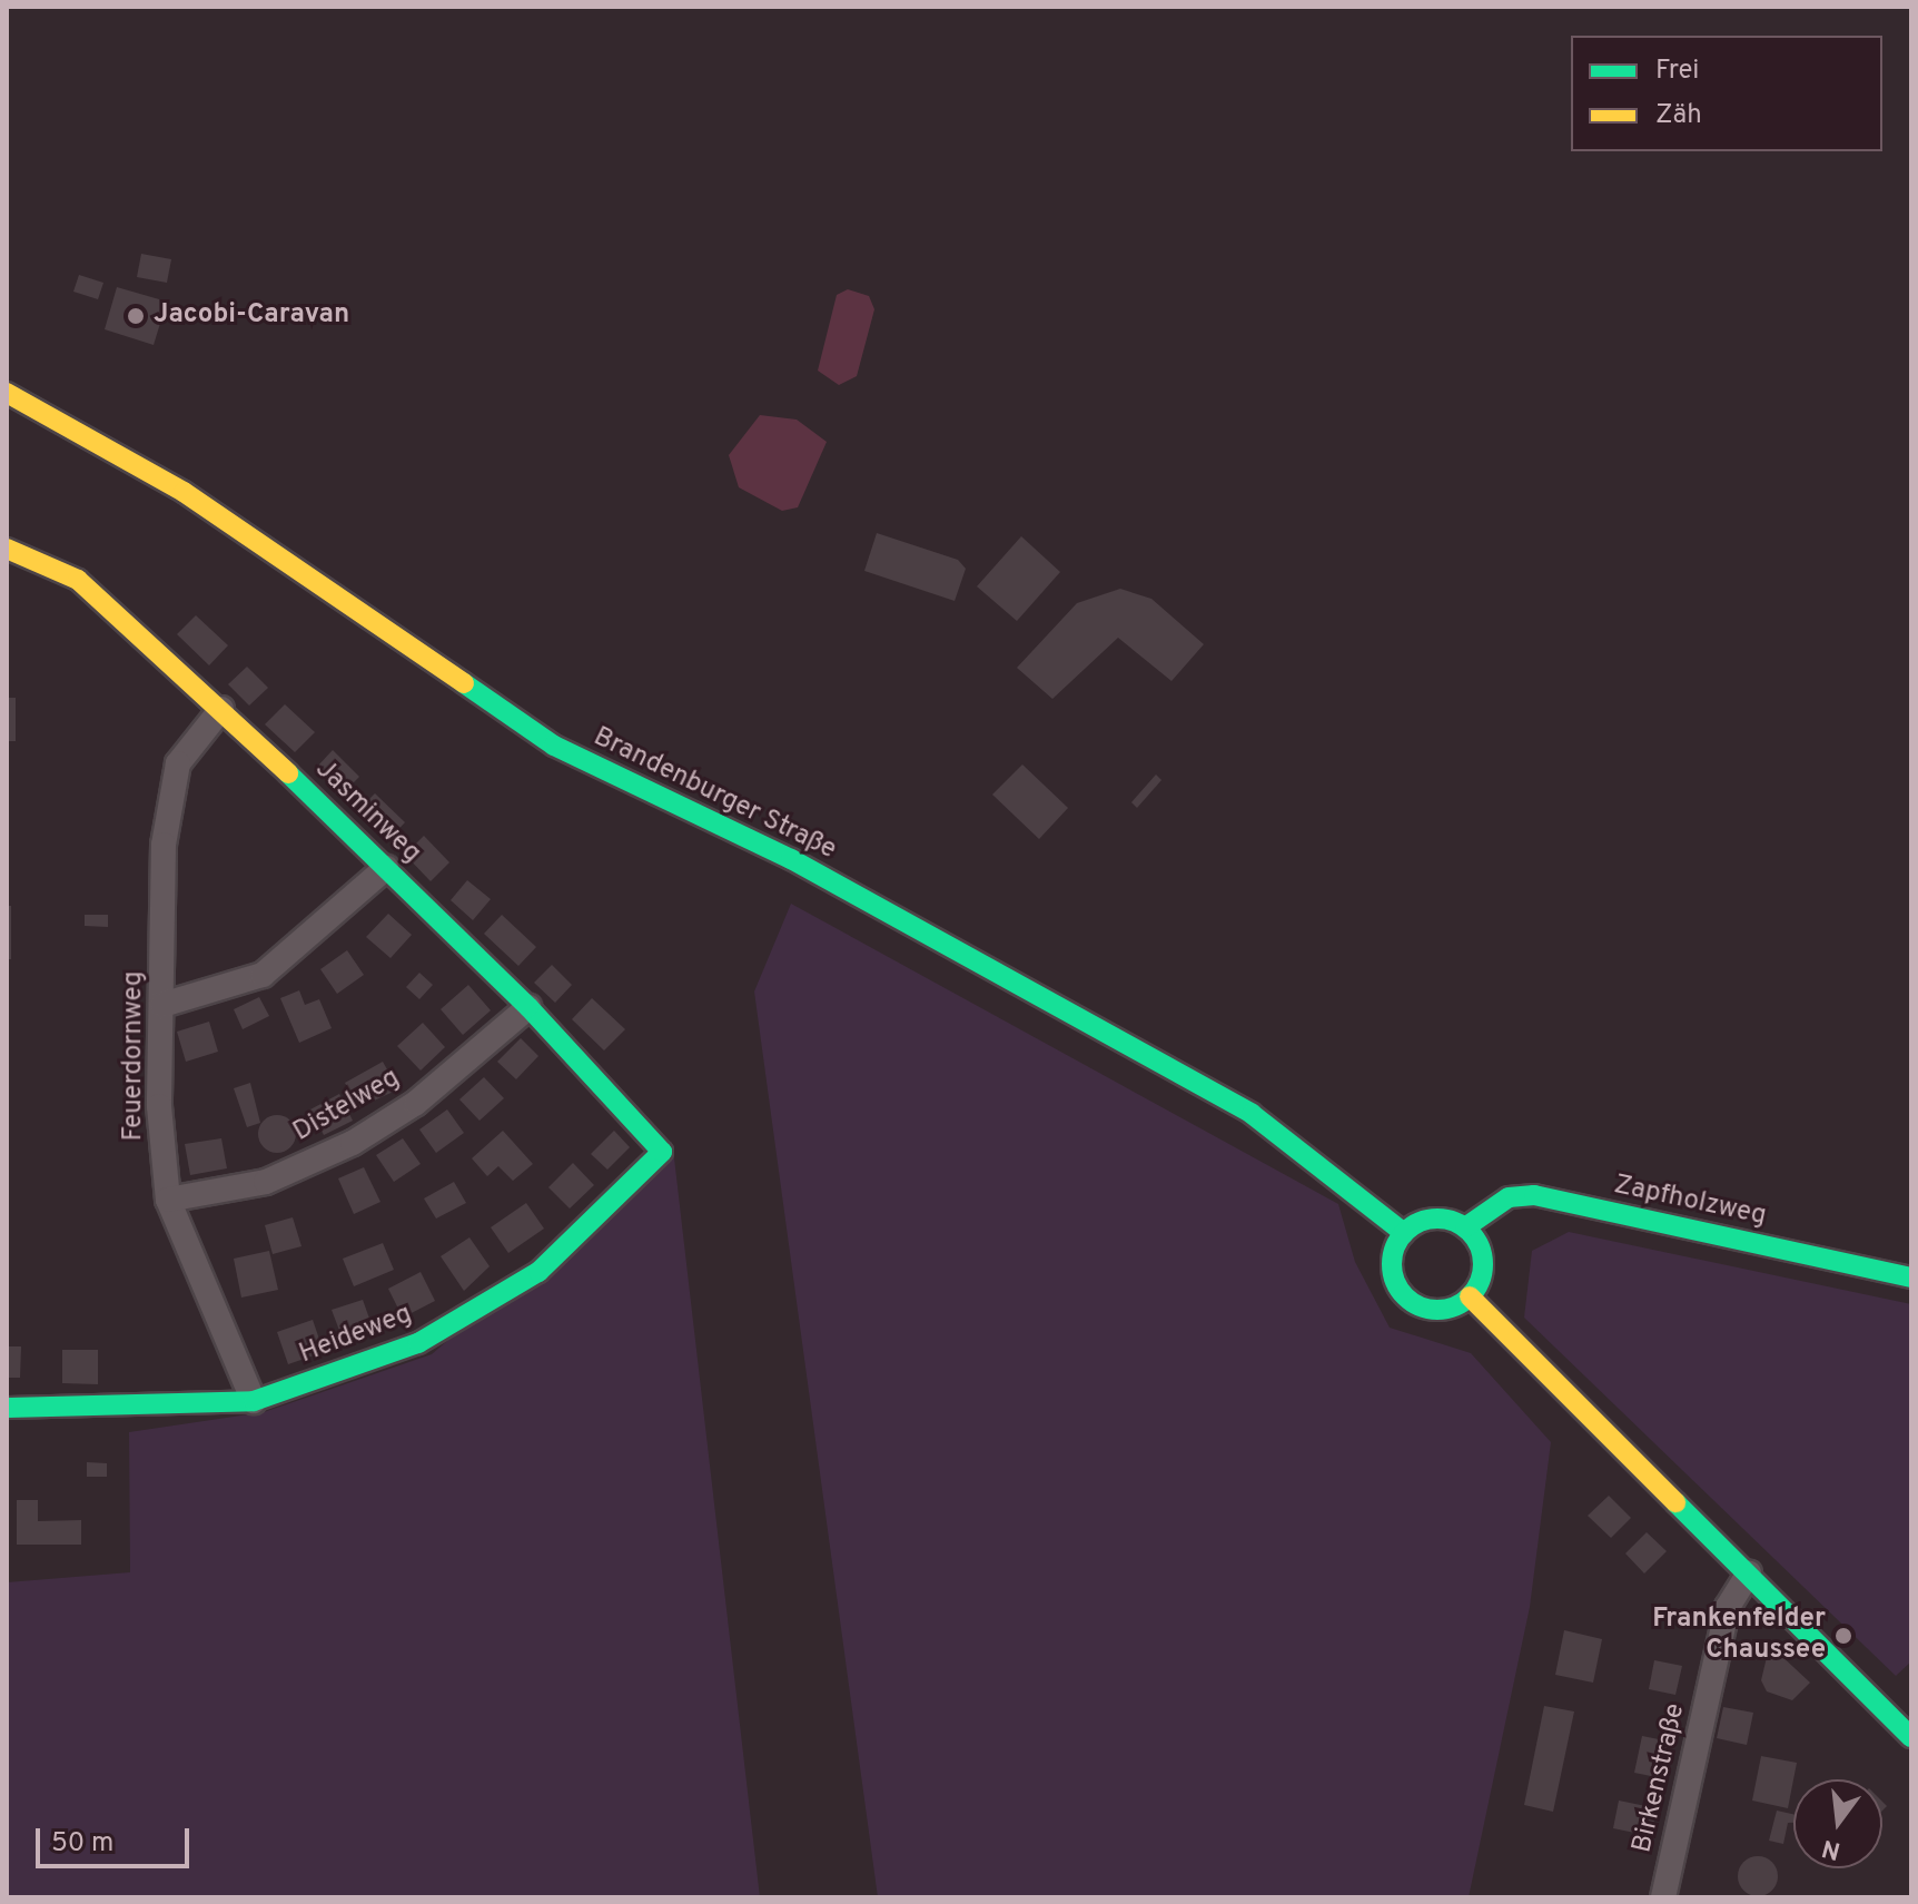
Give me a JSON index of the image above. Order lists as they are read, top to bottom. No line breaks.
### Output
{"streets":{"street":["Brandenburger Straße","Jasminweg","Feuerdornweg","Distelweg","Zapfholzweg","Heideweg","Birkenstraße"]},"crossings":[["Brandenburger Straße","Zapfholzweg"],["Jasminweg","Feuerdornweg"],["Jasminweg","Distelweg"],["Jasminweg","Heideweg"],["Feuerdornweg","Distelweg"],["Feuerdornweg","Heideweg"]],"places":["Jacobi-Caravan","Frankenfelder Chaussee"],"legend":["Frei","Zäh"],"scale_bar":"50 m","north":"bottom"}
